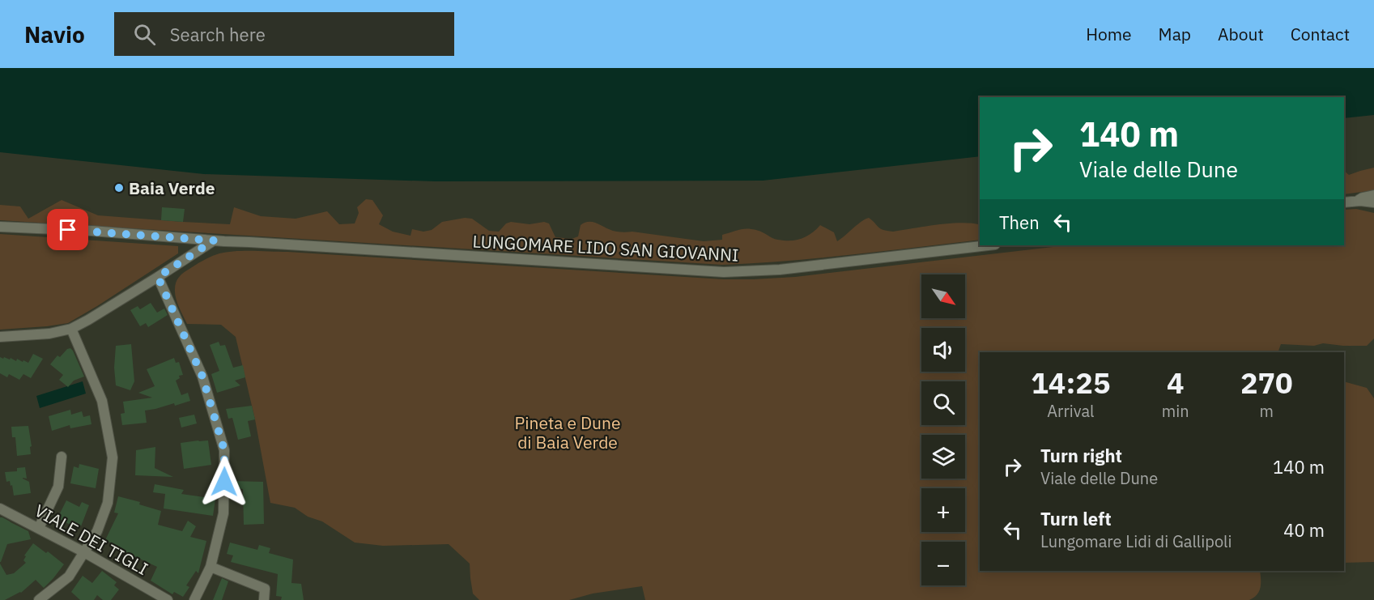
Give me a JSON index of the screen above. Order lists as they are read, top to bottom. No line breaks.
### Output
{"streets":{"street":["LUNGOMARE LIDO SAN GIOVANNI","VIALE DEI TIGLI"]},"parks":["Pineta e Dune di Baia Verde"],"places":["Baia Verde"],"north":"bottom right","page":{"header":"Navio","search":"Search here","nav":["Home","Map","About","Contact"],"turn":["140 m","Viale delle Dune"],"then":"Then","map_buttons":["+","−"],"eta":["14:25","Arrival","4","min","270","m"],"list":[{"name":"Turn right","note":"Viale delle Dune","value":"140 m"},{"name":"Turn left","note":"Lungomare Lidi di Gallipoli","value":"40 m"}]}}
